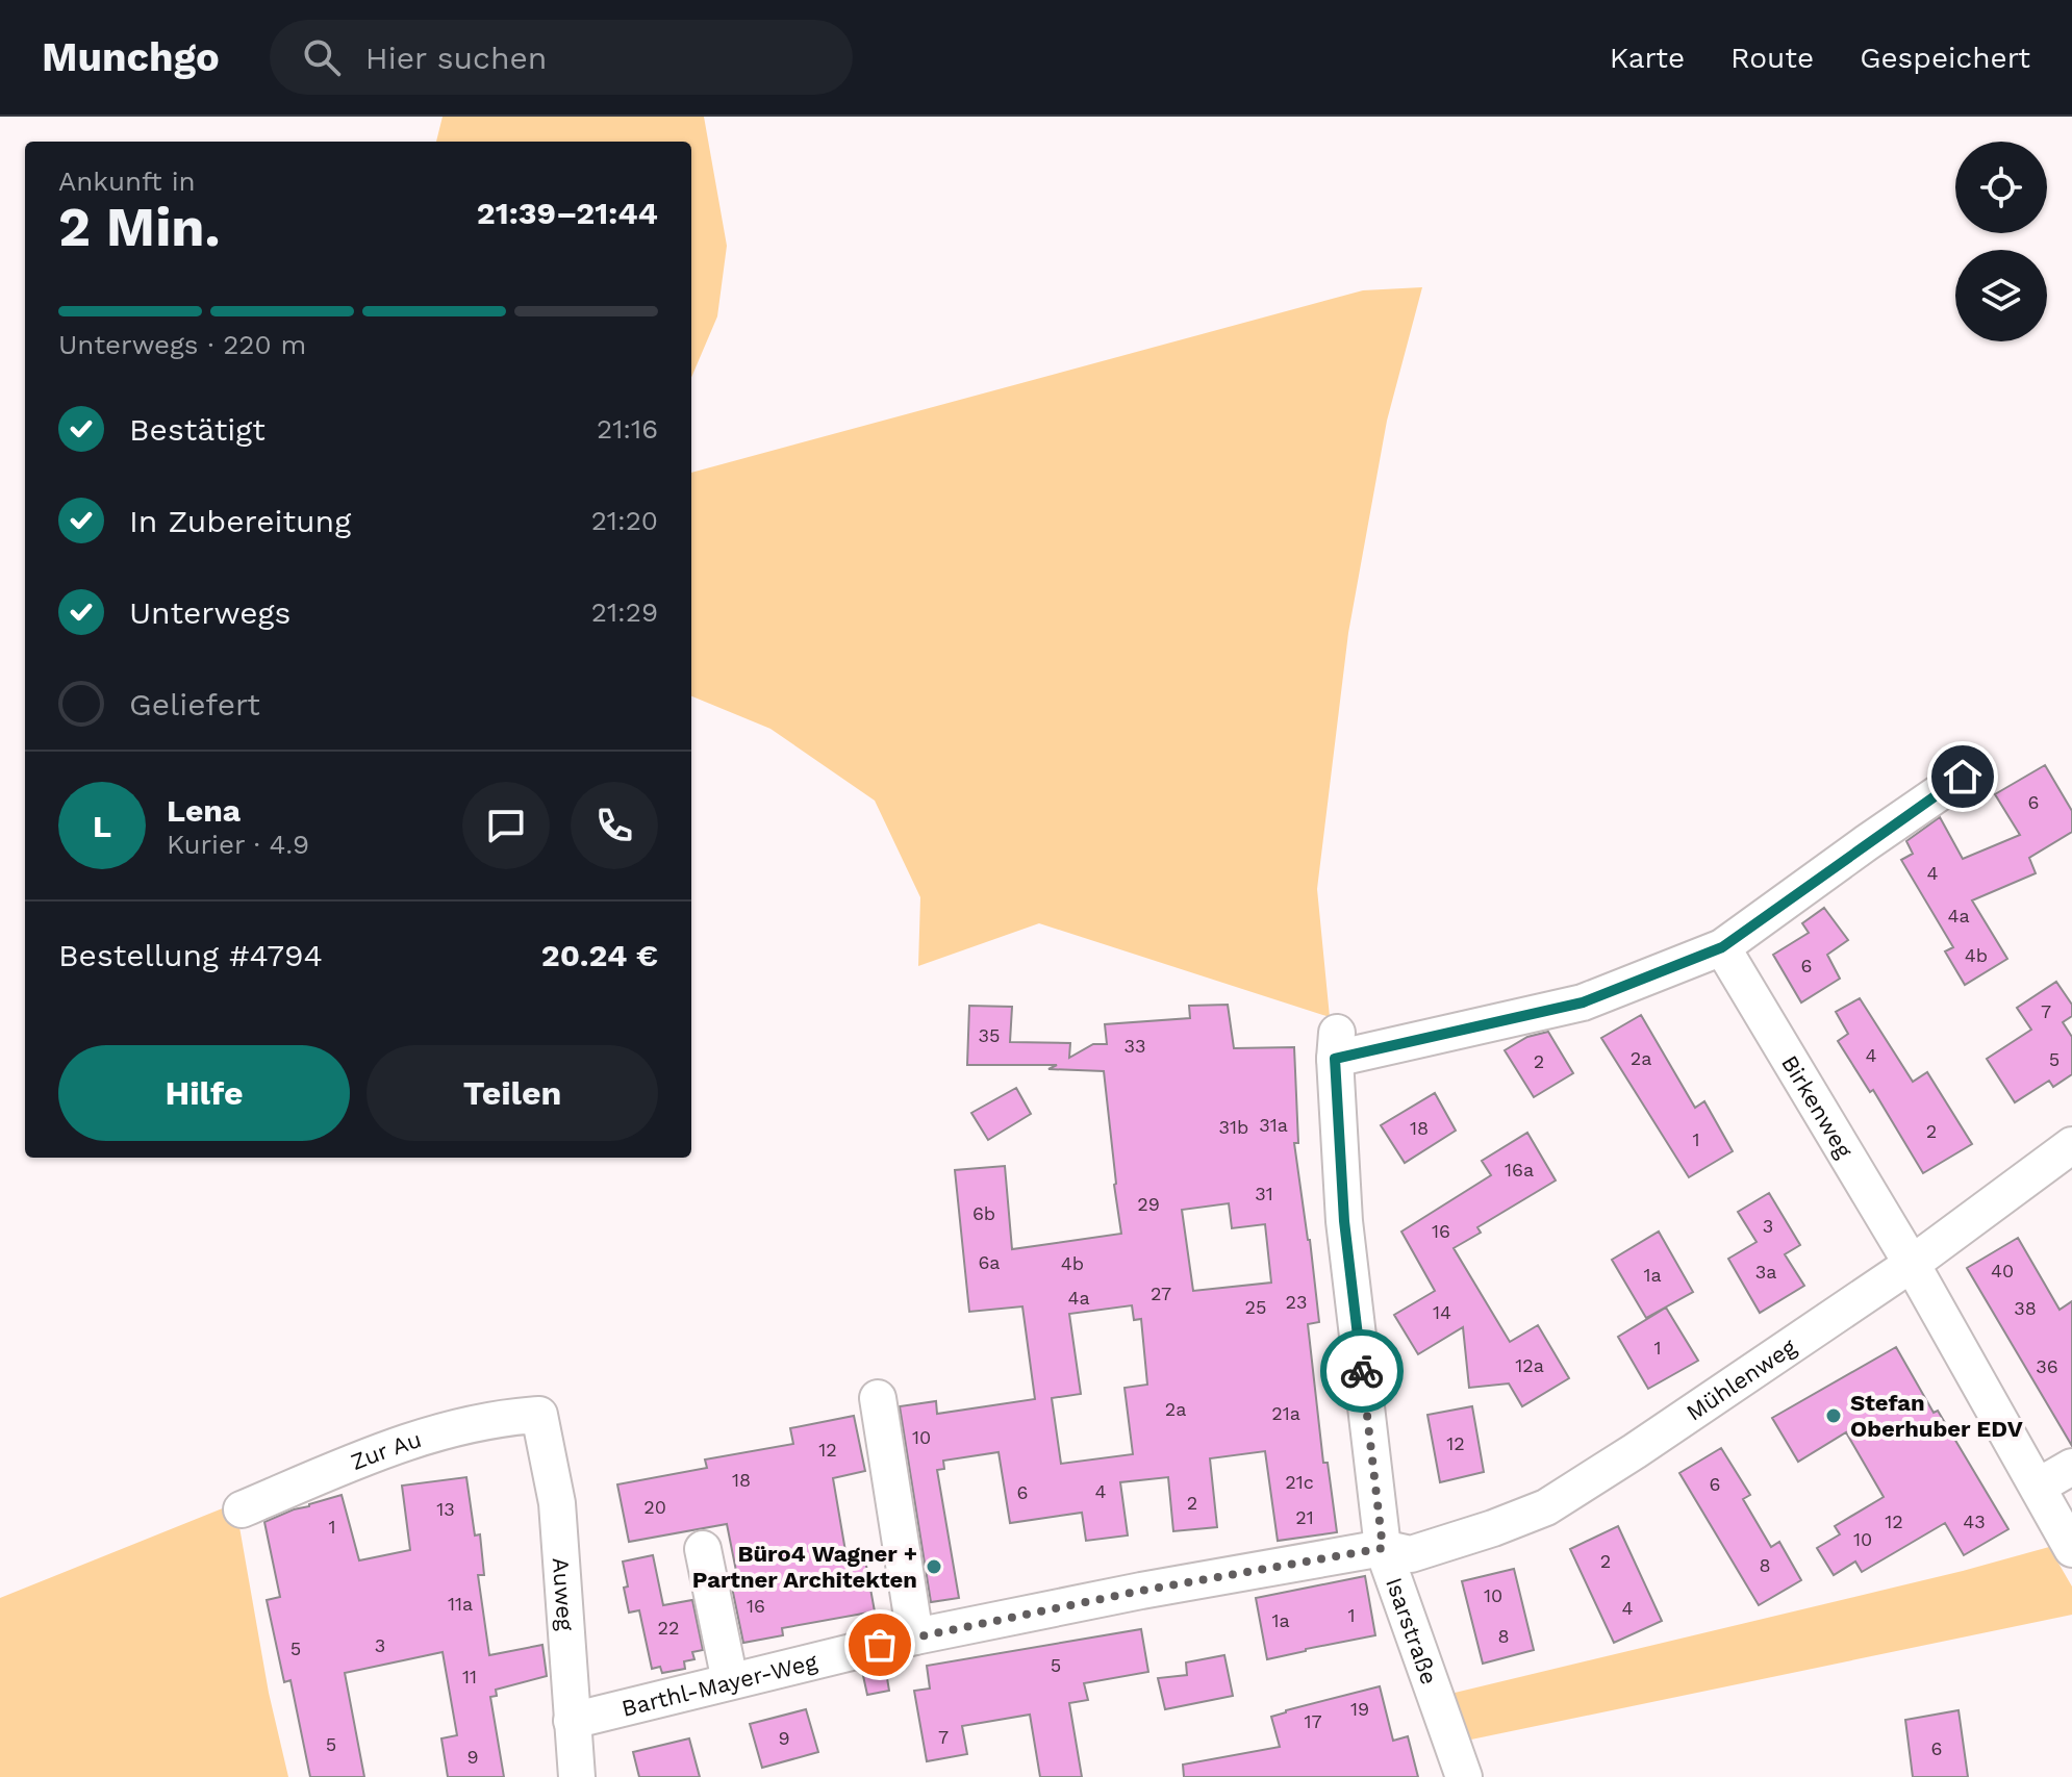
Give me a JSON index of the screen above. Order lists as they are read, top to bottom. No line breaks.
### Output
{"streets":{"street":["Birkenweg","Mühlenweg","Zur Au","Auweg","Isarstraße","Barthl-Mayer-Weg"]},"crossings":[["Birkenweg","Mühlenweg"],["Birkenweg","Isarstraße"],["Mühlenweg","Isarstraße"],["Mühlenweg","Barthl-Mayer-Weg"],["Zur Au","Auweg"],["Auweg","Barthl-Mayer-Weg"],["Isarstraße","Barthl-Mayer-Weg"]],"places":["Stefan Oberhuber EDV","Büro4 Wagner + Partner Architekten"],"house_numbers":["6","4","4a","4b","6","7","35","33","4","2a","5","2","31a","31b","18","2","1","16a","31","29","6b","3","16","6a","4b","40","3a","1a","27","4a","23","25","38","14","1","12a","36","2a","21a","10","12","12","18","21c","6","4","6","2","20","13","21","12","43","1","10","2","8","10","11a","16","4","1","1a","22","8","3","5","5","11","19","17","7","9","5","6","9"],"page":{"header":"Munchgo","search":"Hier suchen","nav":["Karte","Route","Gespeichert"],"heading":["2 Min.","Ankunft in","21:39–21:44"],"panel":["Lena","Kurier · 4.9","Bestellung #4794","20.24 €"],"bar":"Unterwegs · 220 m","list":[["Bestätigt","21:16"],["In Zubereitung","21:20"],["Unterwegs","21:29"],"Geliefert"],"round":"L","buttons":["Hilfe","Teilen"]}}
